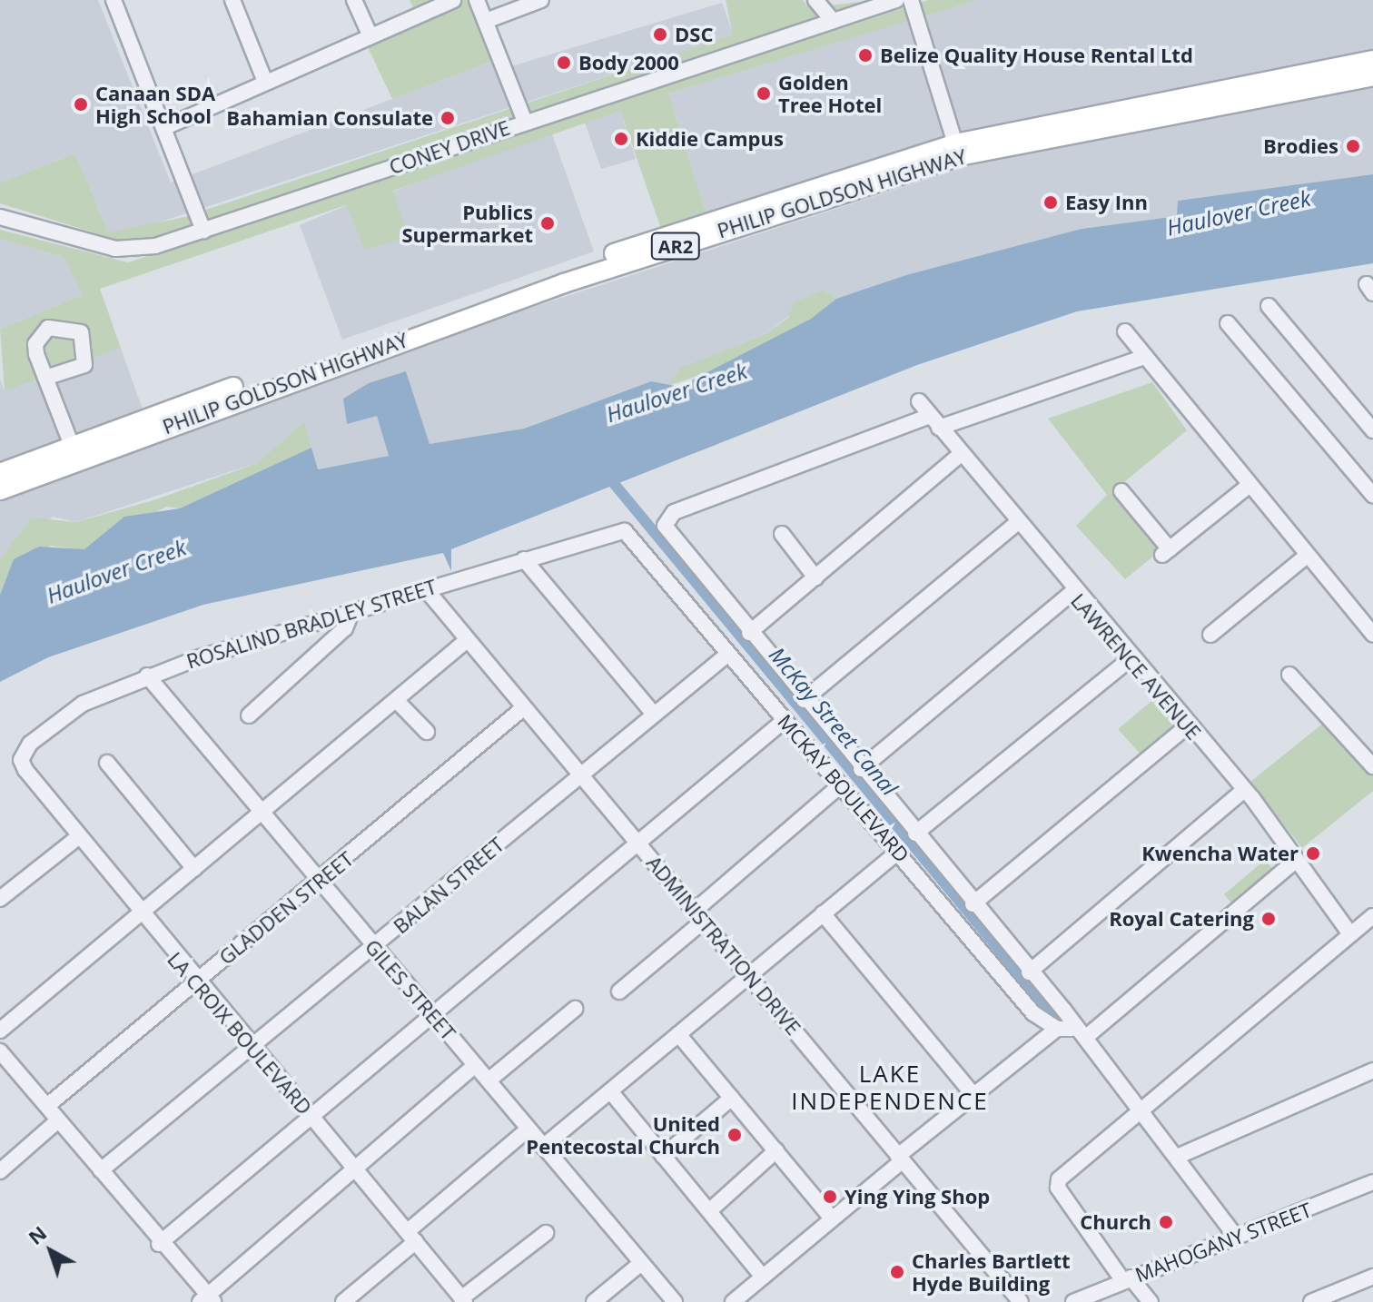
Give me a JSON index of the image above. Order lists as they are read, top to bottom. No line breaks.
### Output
{"streets":{"main road":["PHILIP GOLDSON HIGHWAY","AR2"],"street":["CONEY DRIVE","ROSALIND BRADLEY STREET","LAWRENCE AVENUE","MCKAY BOULEVARD","BALAN STREET","GLADDEN STREET","ADMINISTRATION DRIVE","GILES STREET","LA CROIX BOULEVARD","MAHOGANY STREET"]},"crossings":[["ROSALIND BRADLEY STREET","MCKAY BOULEVARD"],["ROSALIND BRADLEY STREET","ADMINISTRATION DRIVE"],["ROSALIND BRADLEY STREET","GILES STREET"],["ROSALIND BRADLEY STREET","LA CROIX BOULEVARD"],["LAWRENCE AVENUE","MCKAY BOULEVARD"],["MCKAY BOULEVARD","BALAN STREET"],["MCKAY BOULEVARD","MAHOGANY STREET"],["BALAN STREET","ADMINISTRATION DRIVE"],["BALAN STREET","GILES STREET"],["BALAN STREET","LA CROIX BOULEVARD"],["GLADDEN STREET","ADMINISTRATION DRIVE"],["GLADDEN STREET","GILES STREET"],["GLADDEN STREET","LA CROIX BOULEVARD"]],"districts":["LAKE INDEPENDENCE"],"water":["Haulover Creek","McKay Street Canal"],"places":["DSC","Belize Quality House Rental Ltd","Body 2000","Golden Tree Hotel","Canaan SDA High School","Bahamian Consulate","Kiddie Campus","Brodies","Easy Inn","Publics Supermarket","Kwencha Water","Royal Catering","United Pentecostal Church","Ying Ying Shop","Church","Charles Bartlett Hyde Building"],"north":"top left"}
